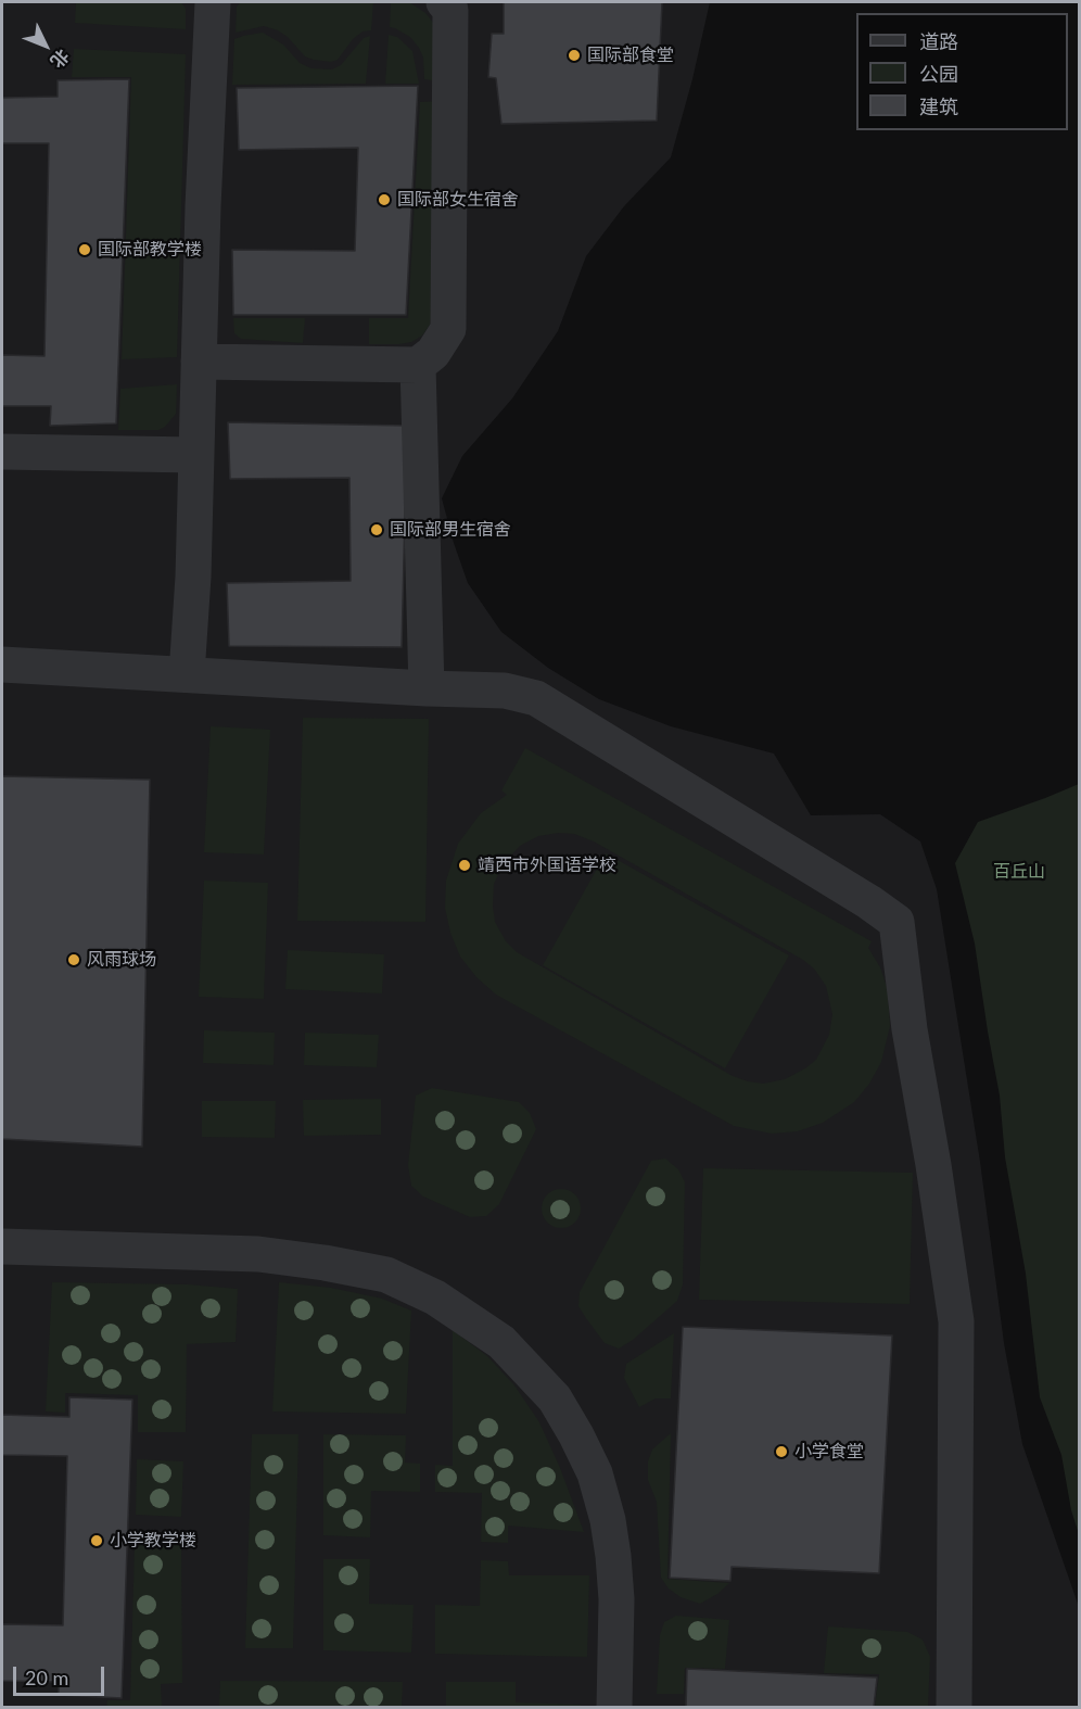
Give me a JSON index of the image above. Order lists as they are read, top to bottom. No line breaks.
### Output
{"parks":["百丘山"],"places":["国际部食堂","国际部女生宿舍","国际部教学楼","国际部男生宿舍","靖西市外国语学校","风雨球场","小学食堂","小学教学楼"],"legend":["道路","公园","建筑"],"scale_bar":"20 m","north":"bottom right"}
